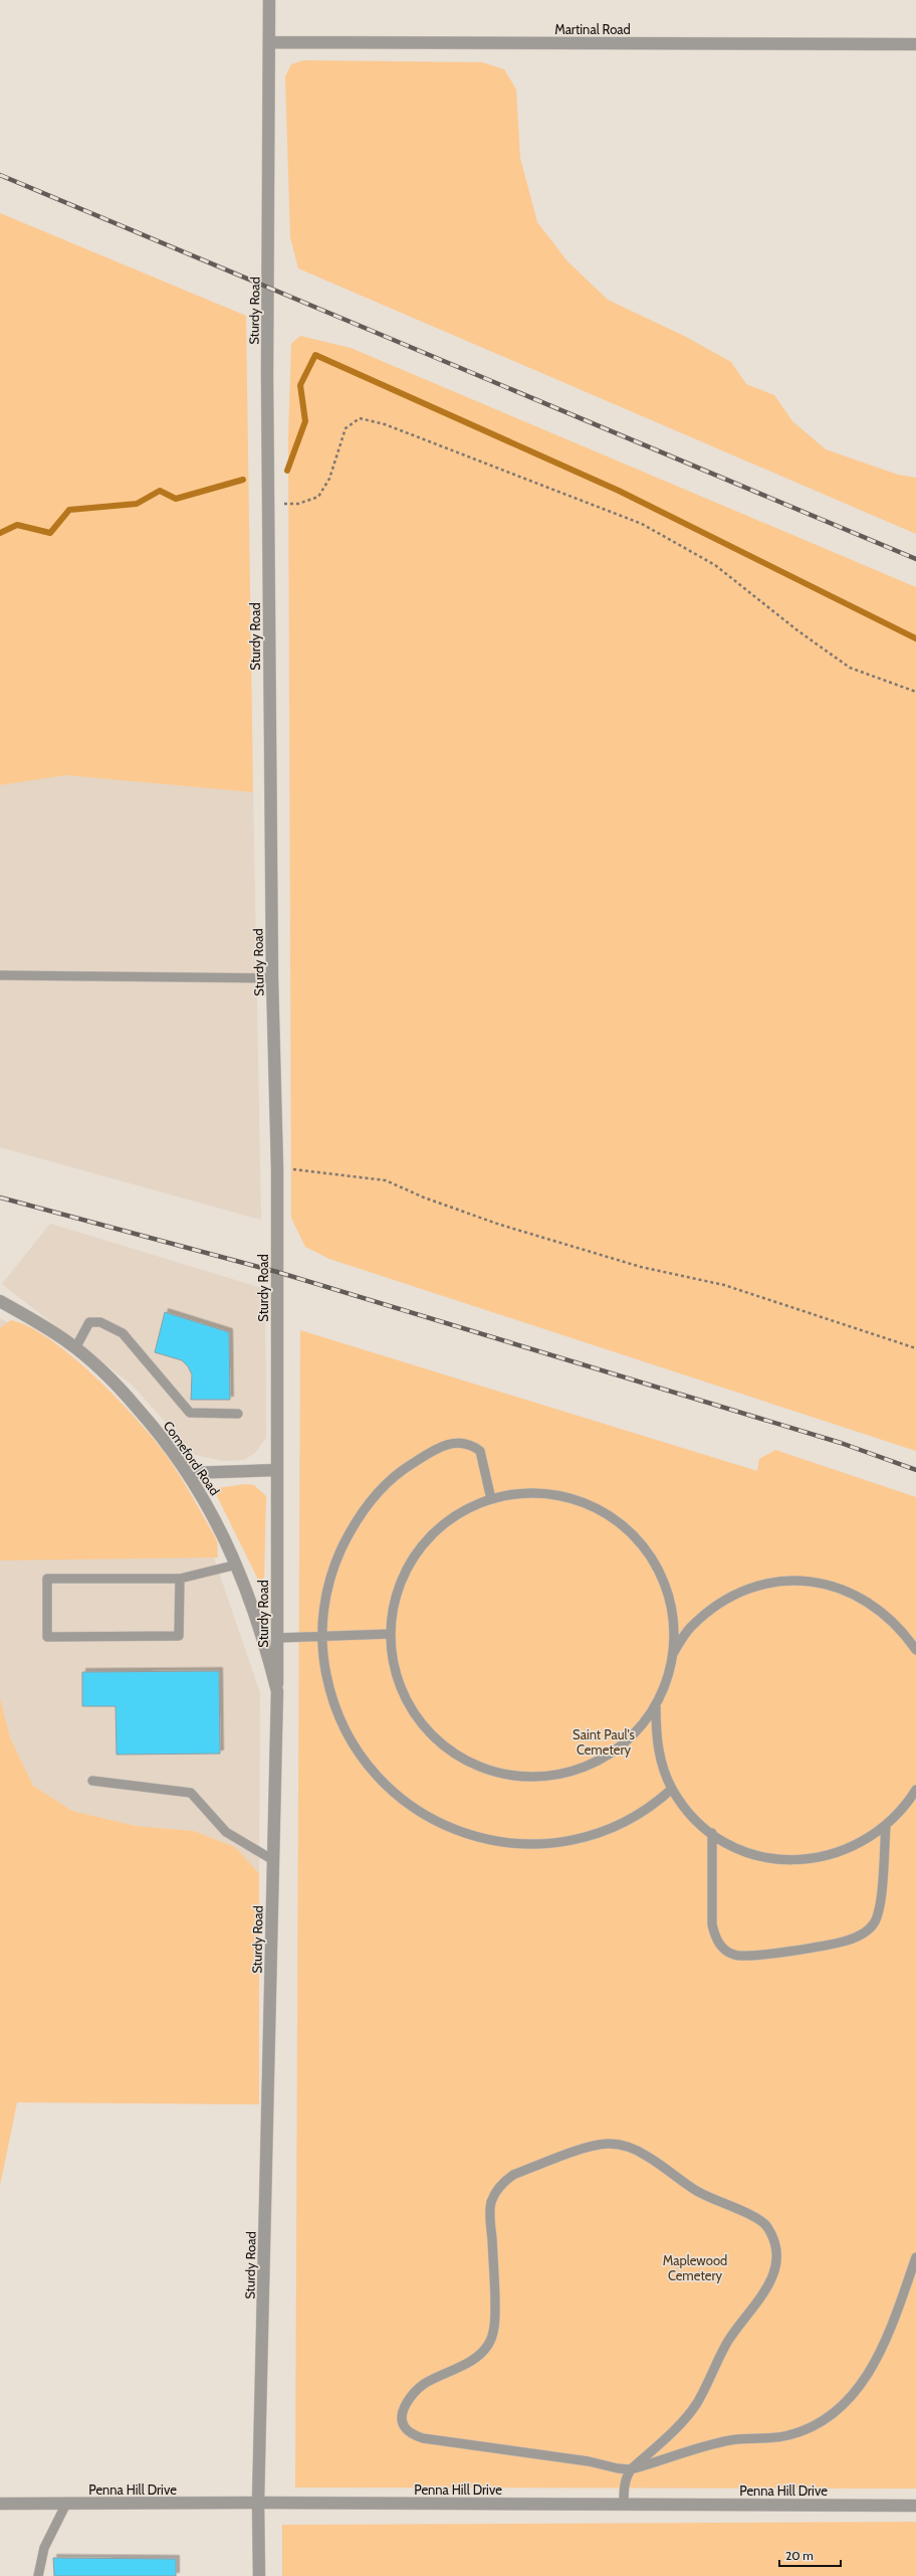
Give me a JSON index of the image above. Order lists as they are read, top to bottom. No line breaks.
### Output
{"streets":{"street":["Martinal Road","Sturdy Road","Comeford Road","Penna Hill Drive"]},"crossings":[["Martinal Road","Sturdy Road"],["Sturdy Road","Comeford Road"],["Sturdy Road","Penna Hill Drive"]],"parks":["Saint Paul's Cemetery","Maplewood Cemetery"],"scale_bar":"20 m"}
